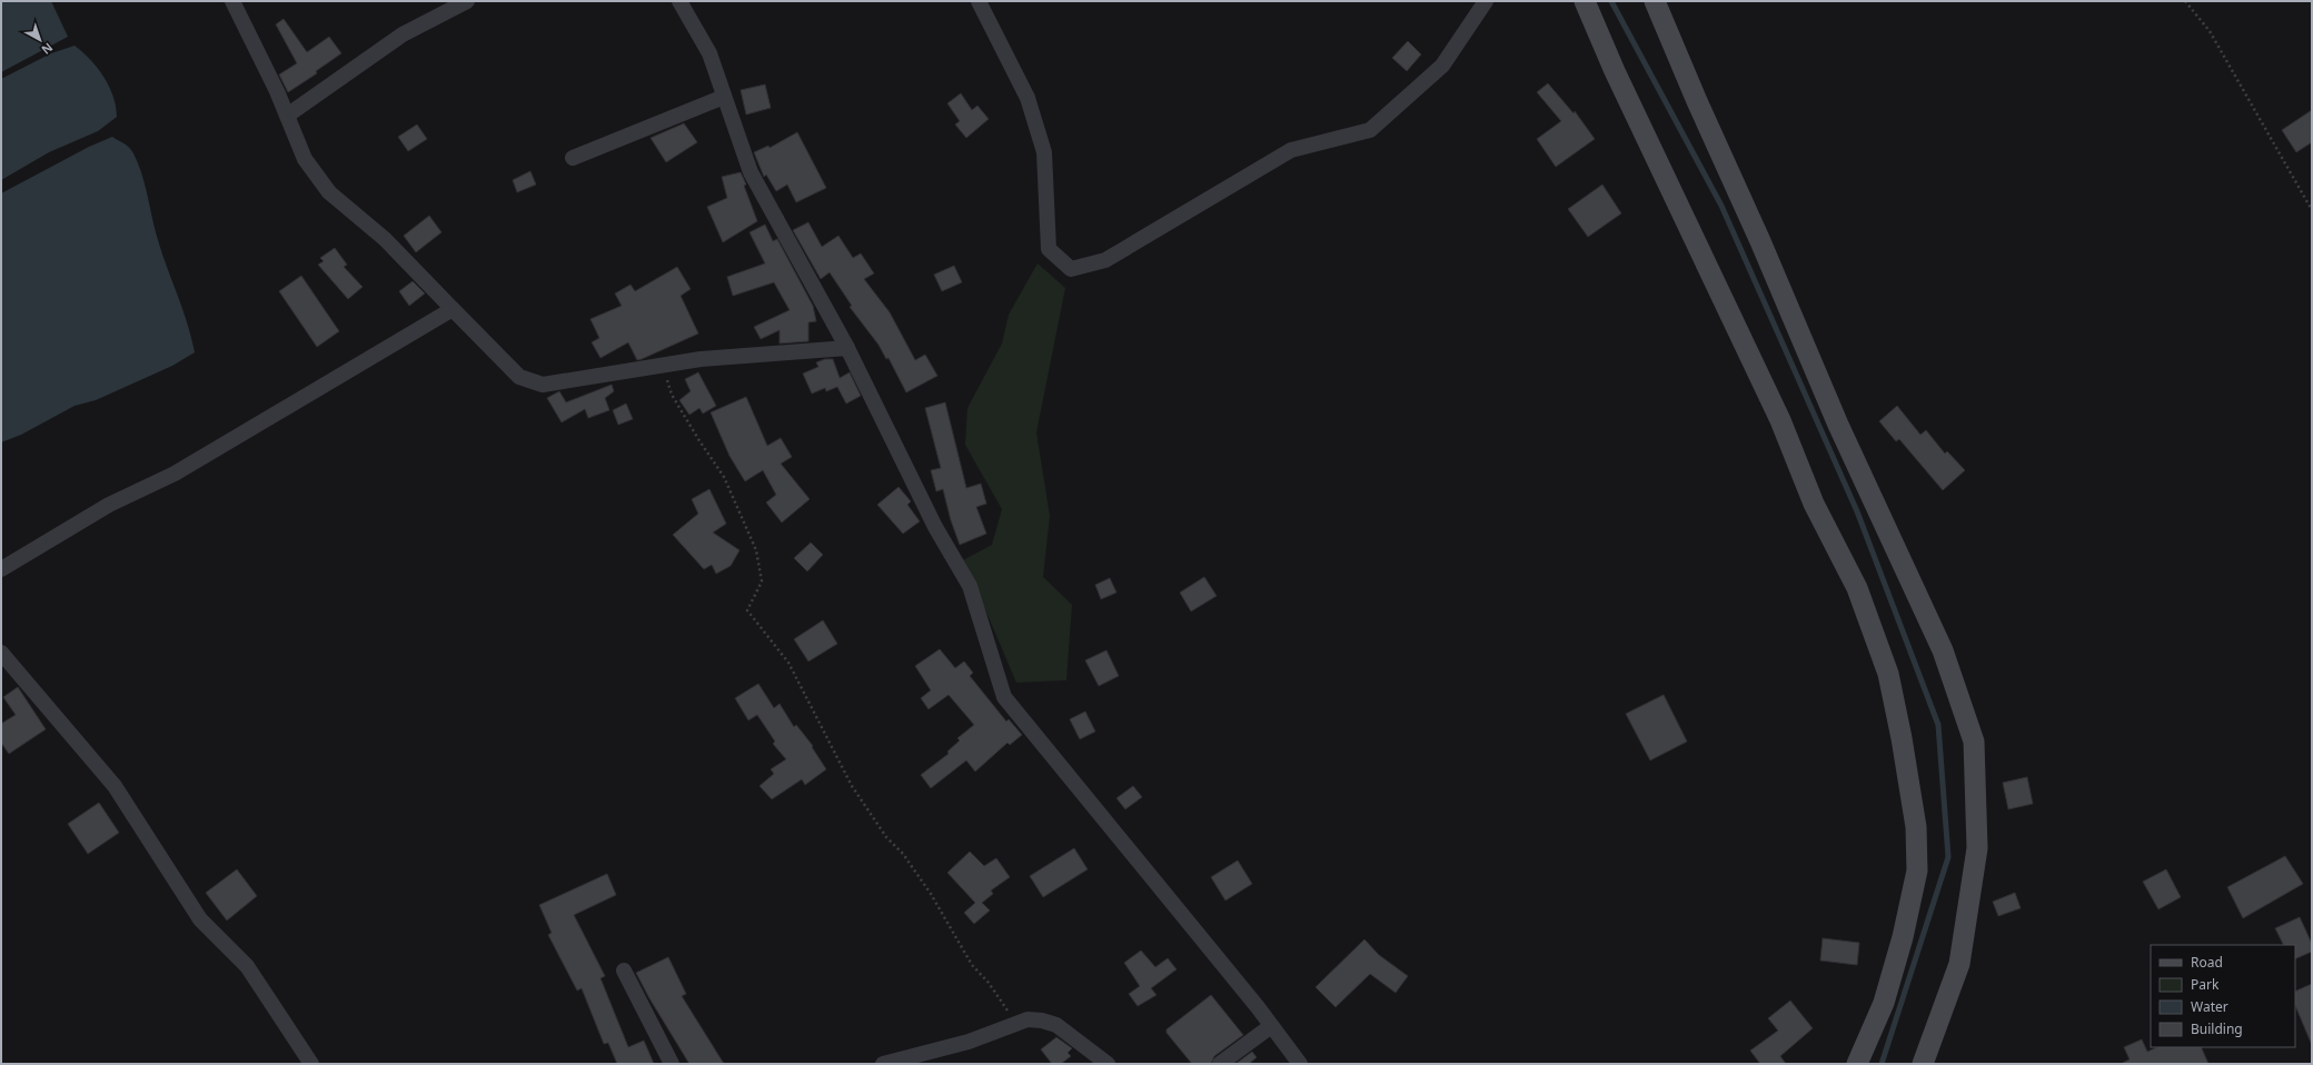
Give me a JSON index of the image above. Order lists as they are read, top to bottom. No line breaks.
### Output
{"legend":["Road","Park","Water","Building"],"north":"bottom right"}
